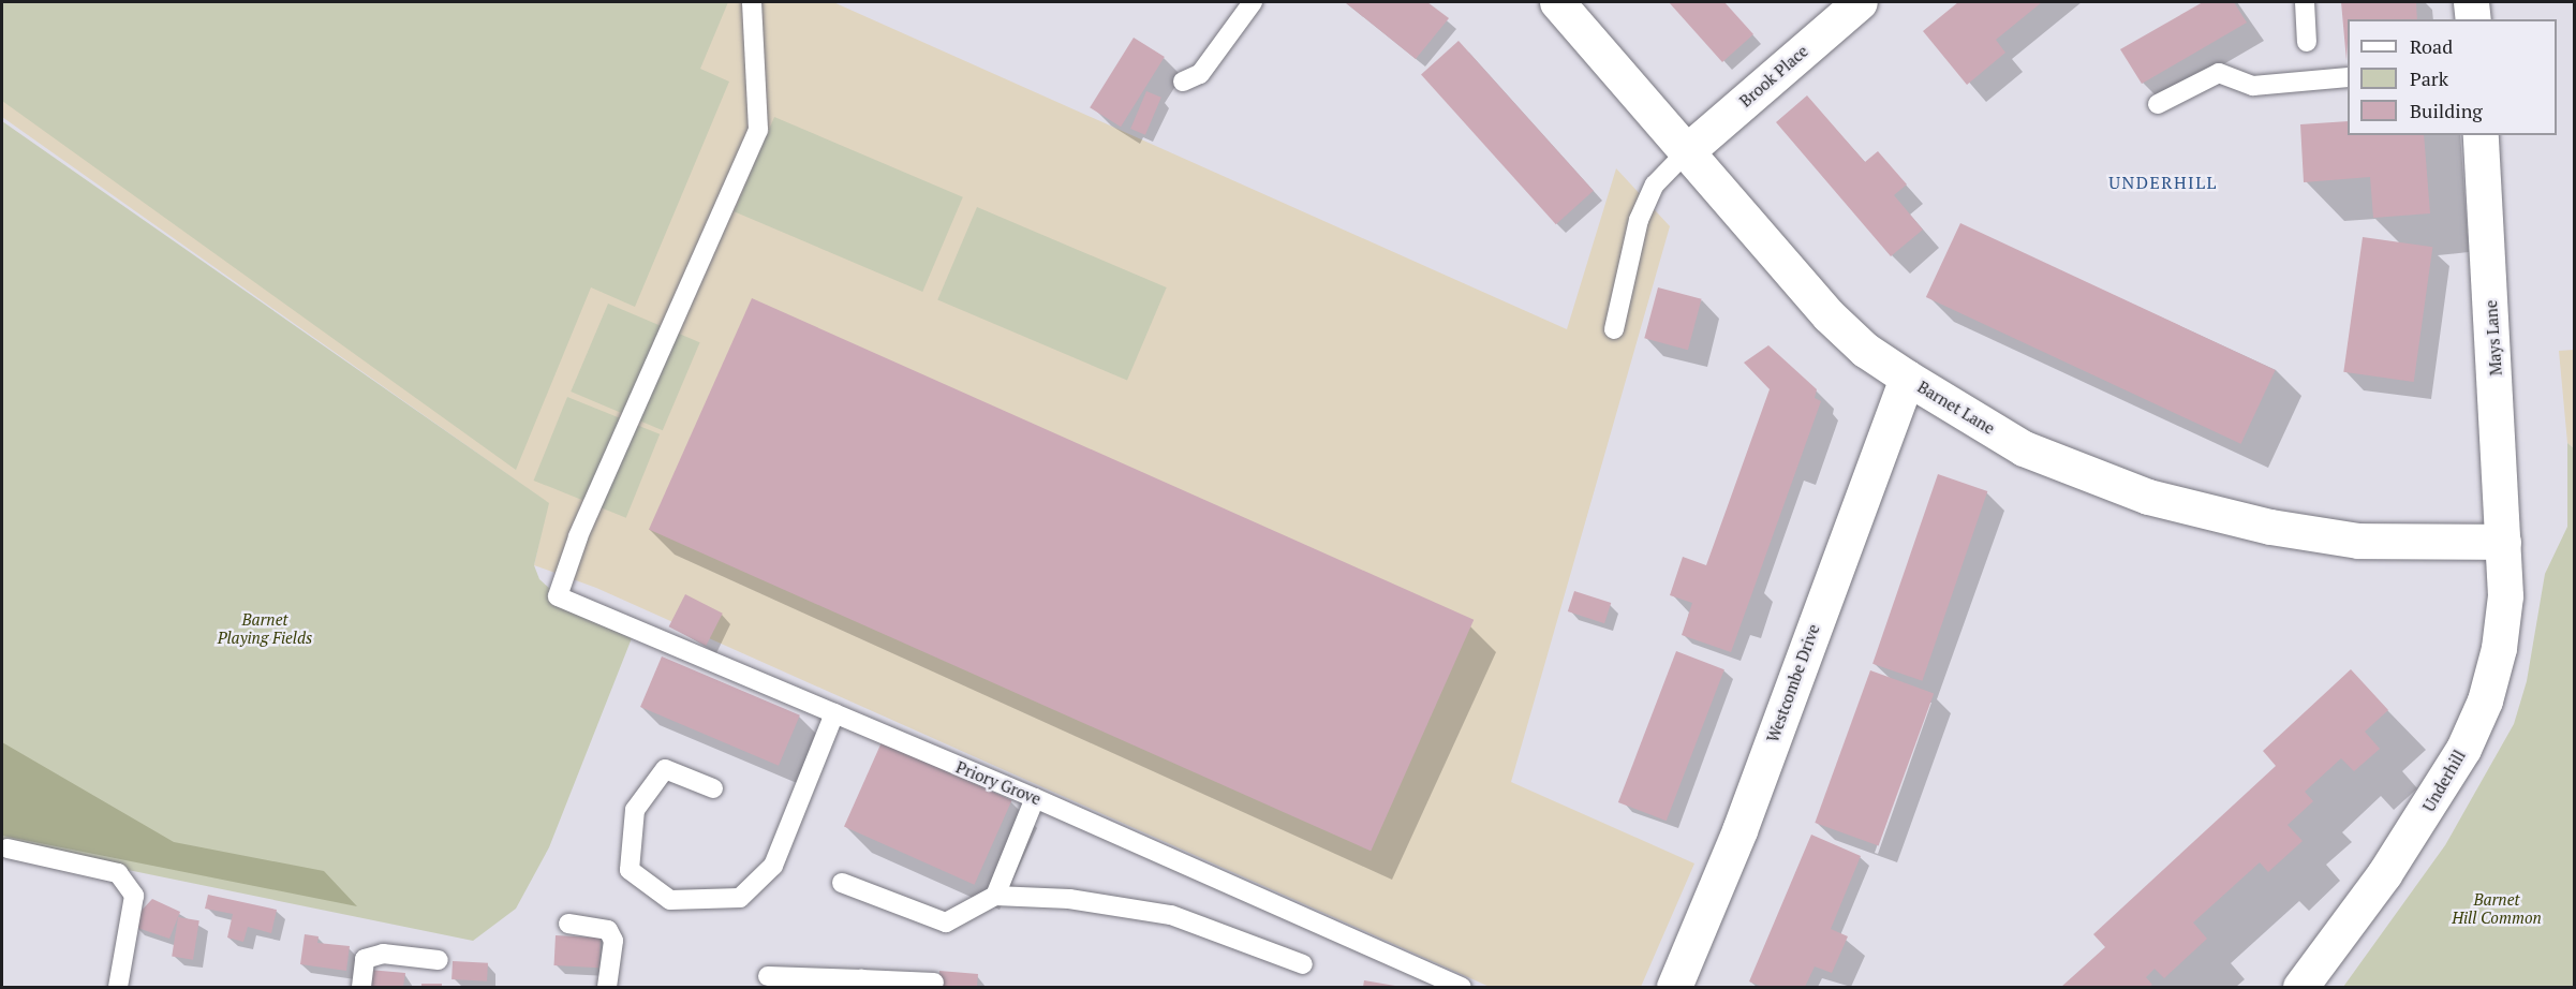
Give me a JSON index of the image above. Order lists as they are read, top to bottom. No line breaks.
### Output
{"streets":{"street":["Brook Place","Mays Lane","Barnet Lane","Westcombe Drive","Underhill"],"lane":["Priory Grove"]},"crossings":[["Brook Place","Barnet Lane"],["Mays Lane","Barnet Lane"],["Mays Lane","Underhill"],["Barnet Lane","Westcombe Drive"],["Barnet Lane","Underhill"]],"districts":["UNDERHILL"],"parks":["Barnet Playing Fields","Barnet Hill Common"],"legend":["Road","Park","Building"]}
